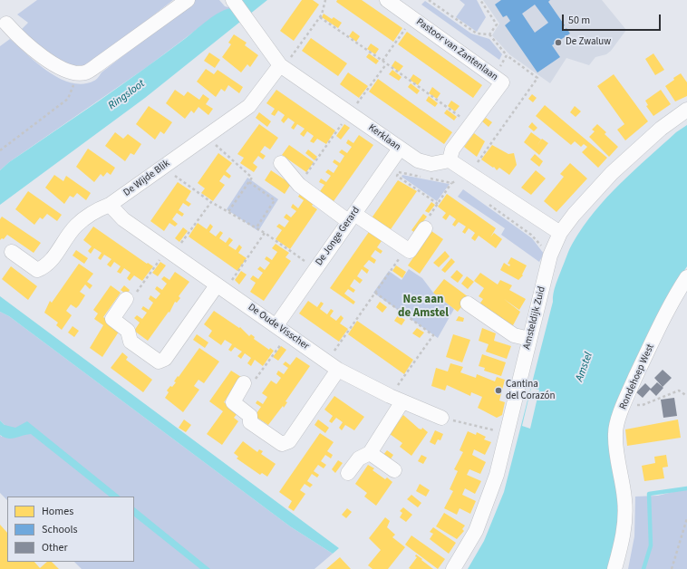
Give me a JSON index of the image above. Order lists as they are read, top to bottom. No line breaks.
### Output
{"streets":{"street":["Pastoor van Zantenlaan","Kerklaan","De Wijde Blik","De Jonge Gerard","Amsteldijk Zuid","De Oude Visscher","Rondehoep West"]},"crossings":[["Pastoor van Zantenlaan","Kerklaan"],["Kerklaan","De Wijde Blik"],["Kerklaan","De Jonge Gerard"],["De Wijde Blik","De Oude Visscher"],["De Jonge Gerard","De Oude Visscher"]],"districts":["Nes aan de Amstel"],"water":["Ringsloot","Amstel"],"places":["De Zwaluw","Cantina del Corazón"],"legend":["Homes","Schools","Other"],"scale_bar":"50 m"}
